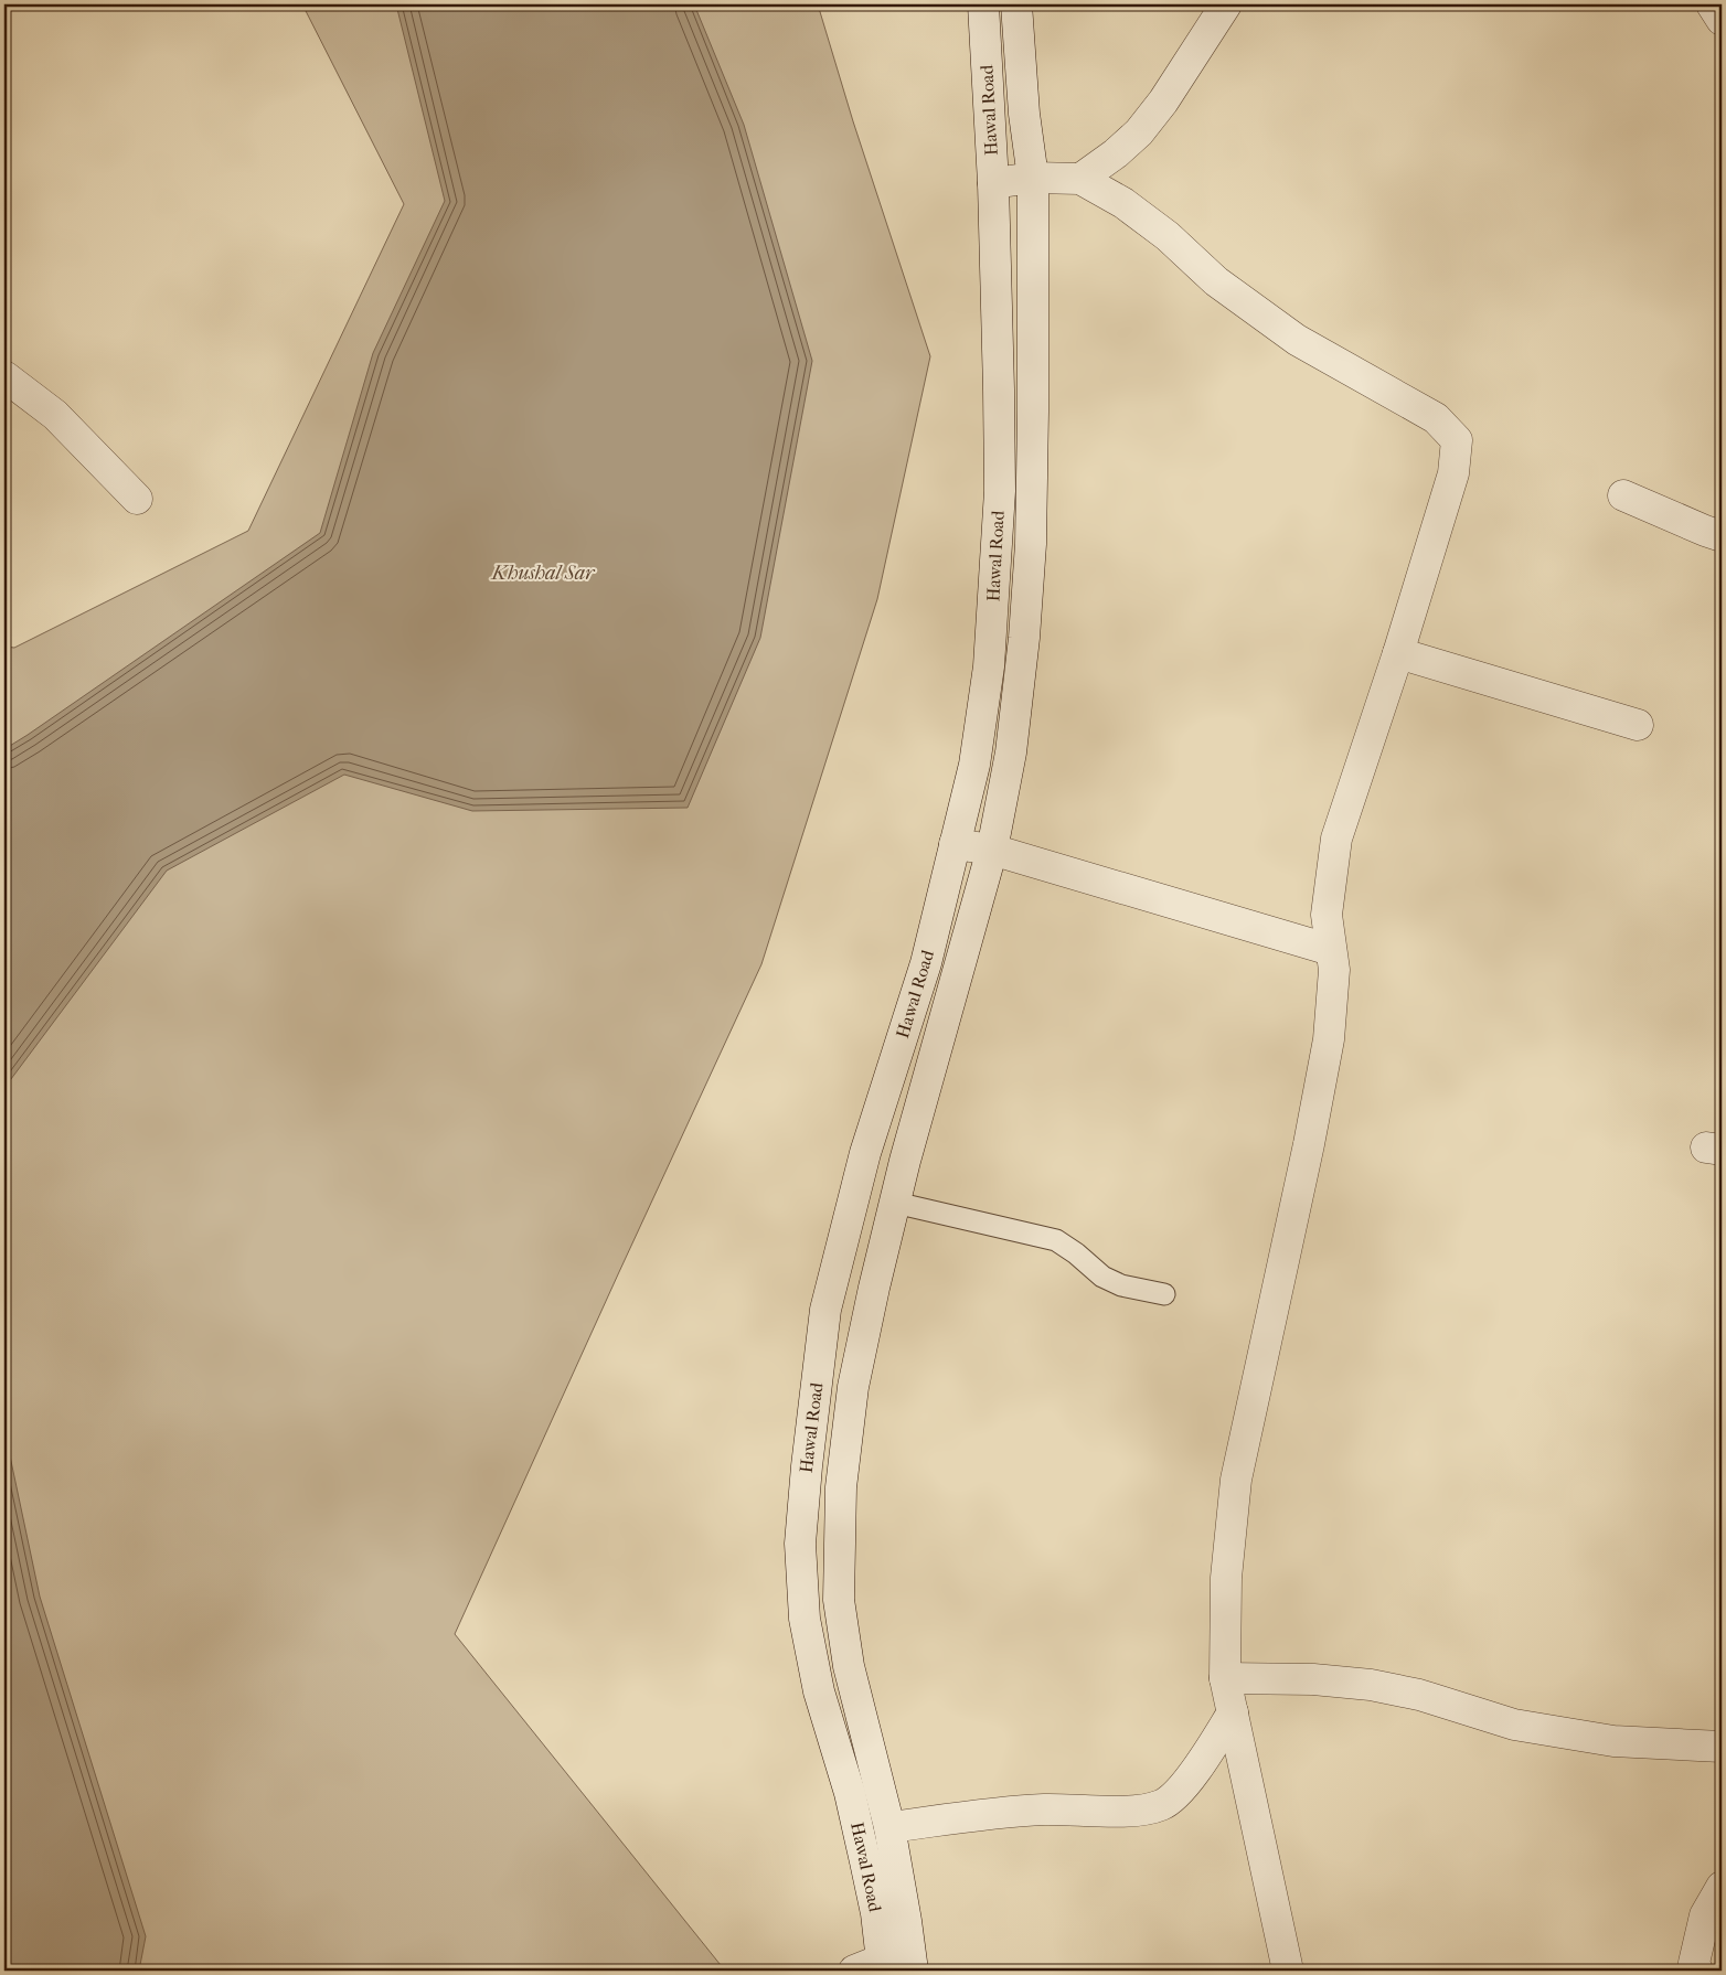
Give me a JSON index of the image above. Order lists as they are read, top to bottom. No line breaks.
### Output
{"streets":{"street":["Hawal Road"]},"water":["Khushal Sar"]}
